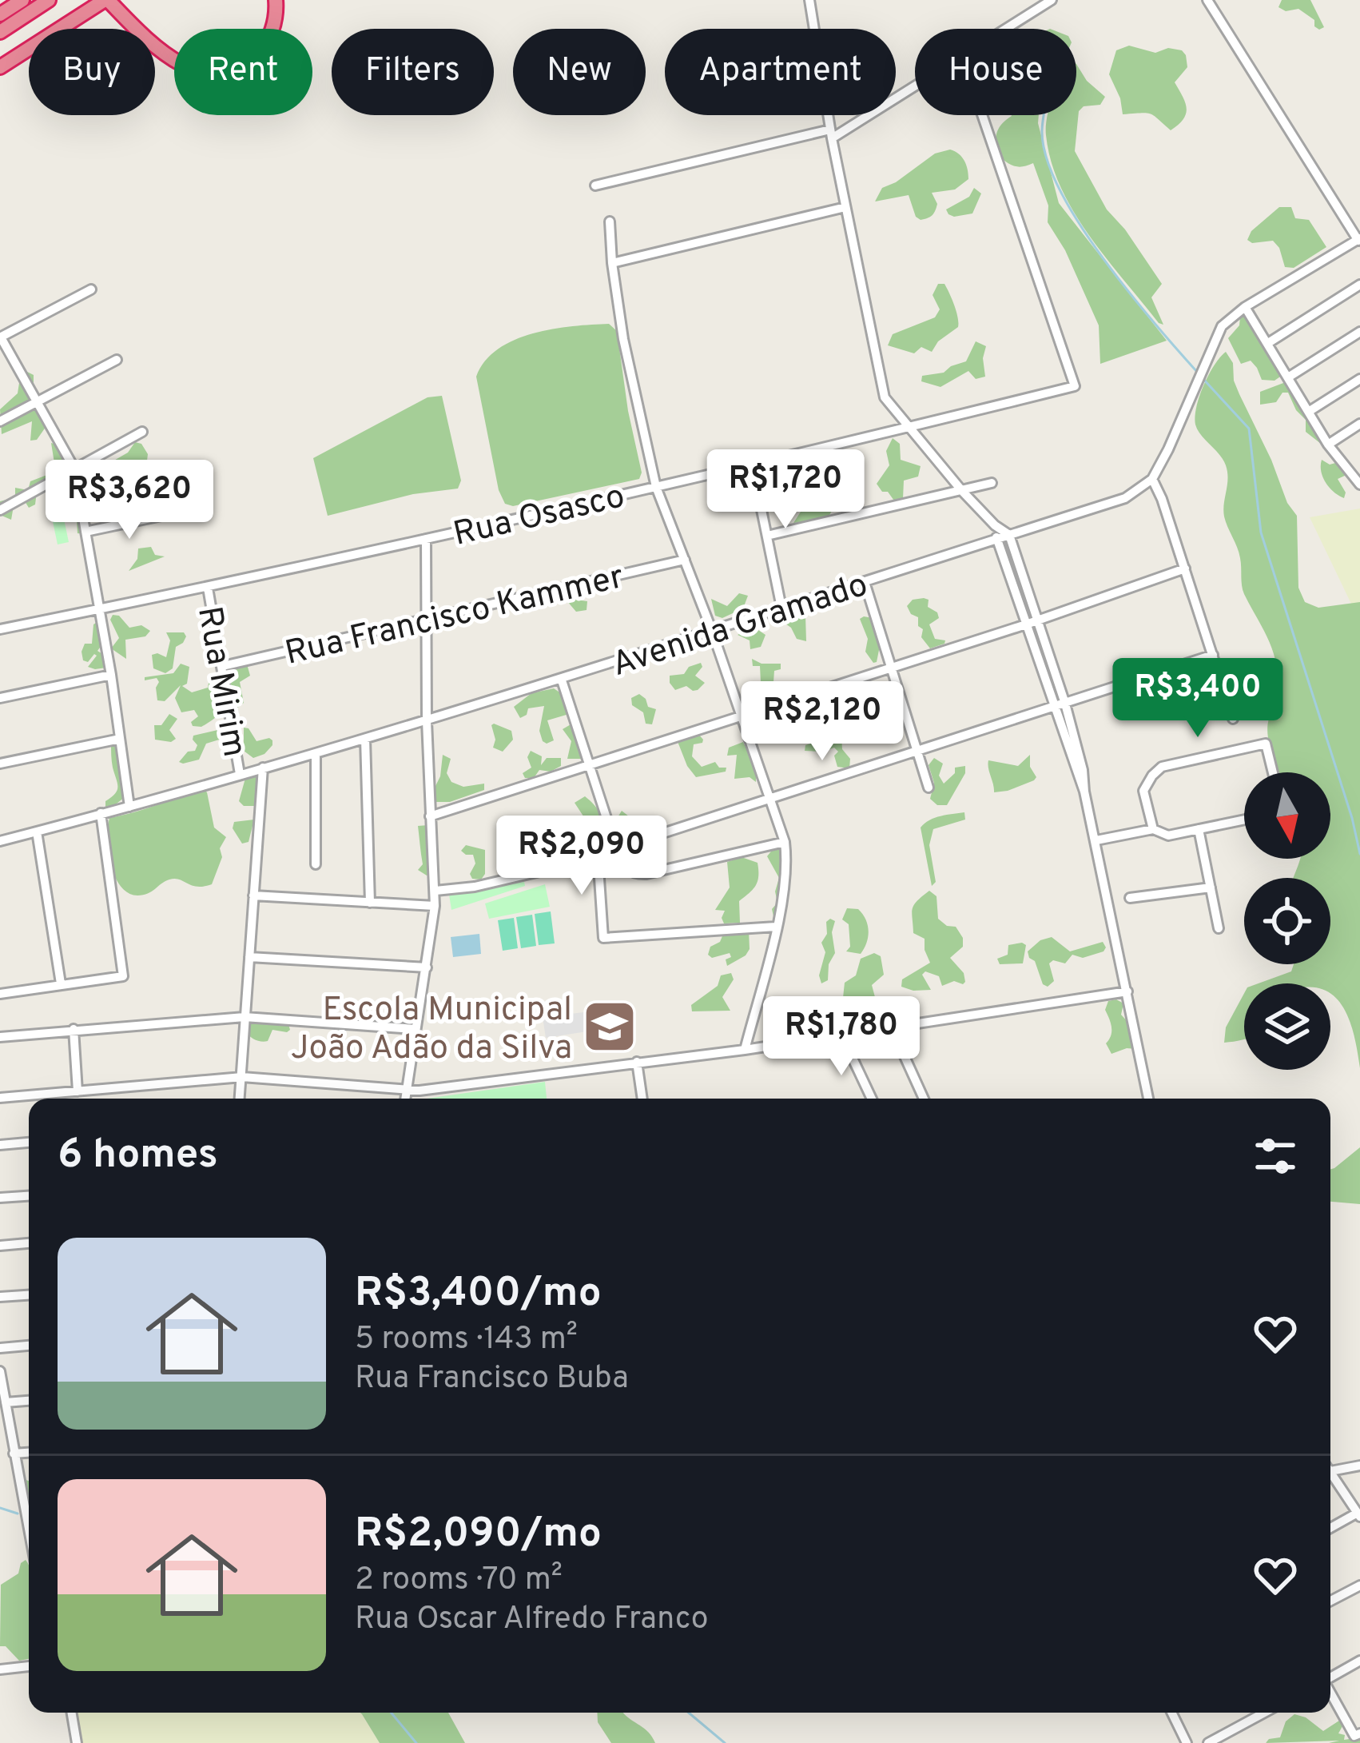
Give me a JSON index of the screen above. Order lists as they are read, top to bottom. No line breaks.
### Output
{"streets":{"street":["Rua Osasco","Rua Francisco Kammer","Avenida Gramado","Rua Mirim"]},"crossings":[["Rua Osasco","Rua Mirim"],["Rua Francisco Kammer","Rua Mirim"],["Avenida Gramado","Rua Mirim"]],"places":{"school or university":["Escola Municipal João Adão da Silva"]},"north":"bottom","page":{"chip":["Buy","Rent","Filters","New","Apartment","House"],"price":["R$1,720","R$3,620","R$3,400","R$2,120","R$2,090","R$1,780"],"heading":"6 homes","list":[{"name":"R$3,400/mo","note":"5 rooms · 143 m² · Rua Francisco Buba"},{"name":"R$2,090/mo","note":"2 rooms · 70 m² · Rua Oscar Alfredo Franco"}]}}
